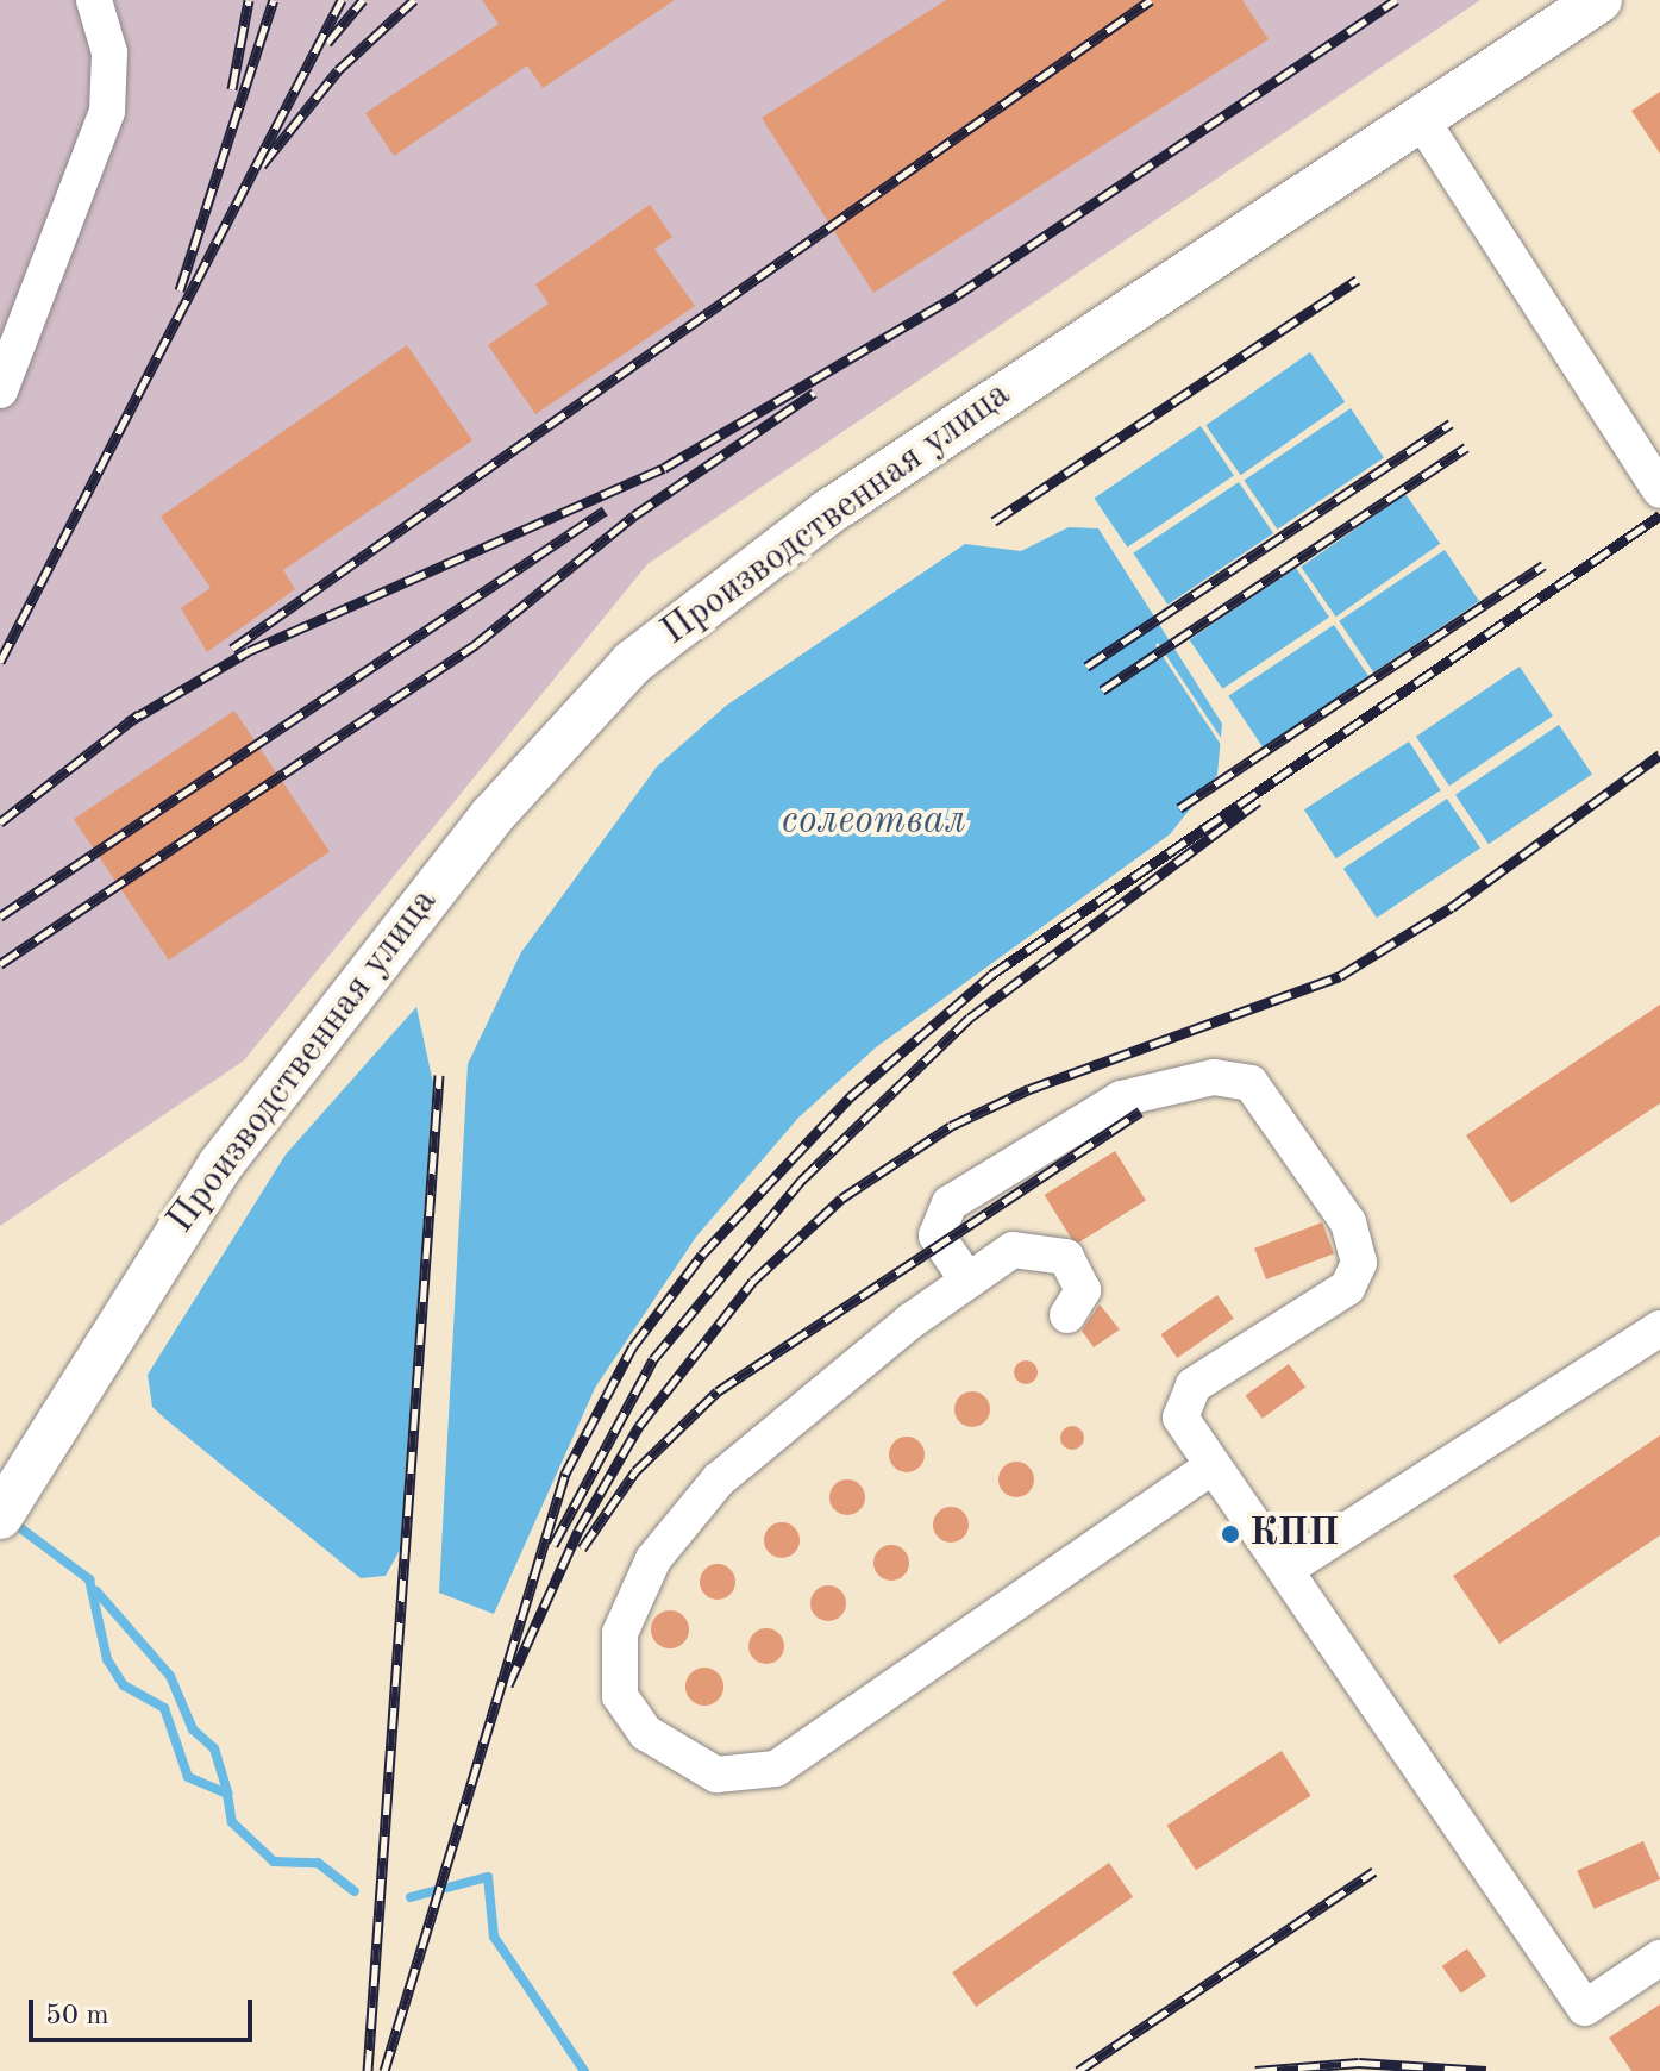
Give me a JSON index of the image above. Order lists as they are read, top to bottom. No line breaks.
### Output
{"streets":{"main road":["Производственная улица"]},"water":["солеотвал"],"places":["КПП"],"scale_bar":"50 m"}
